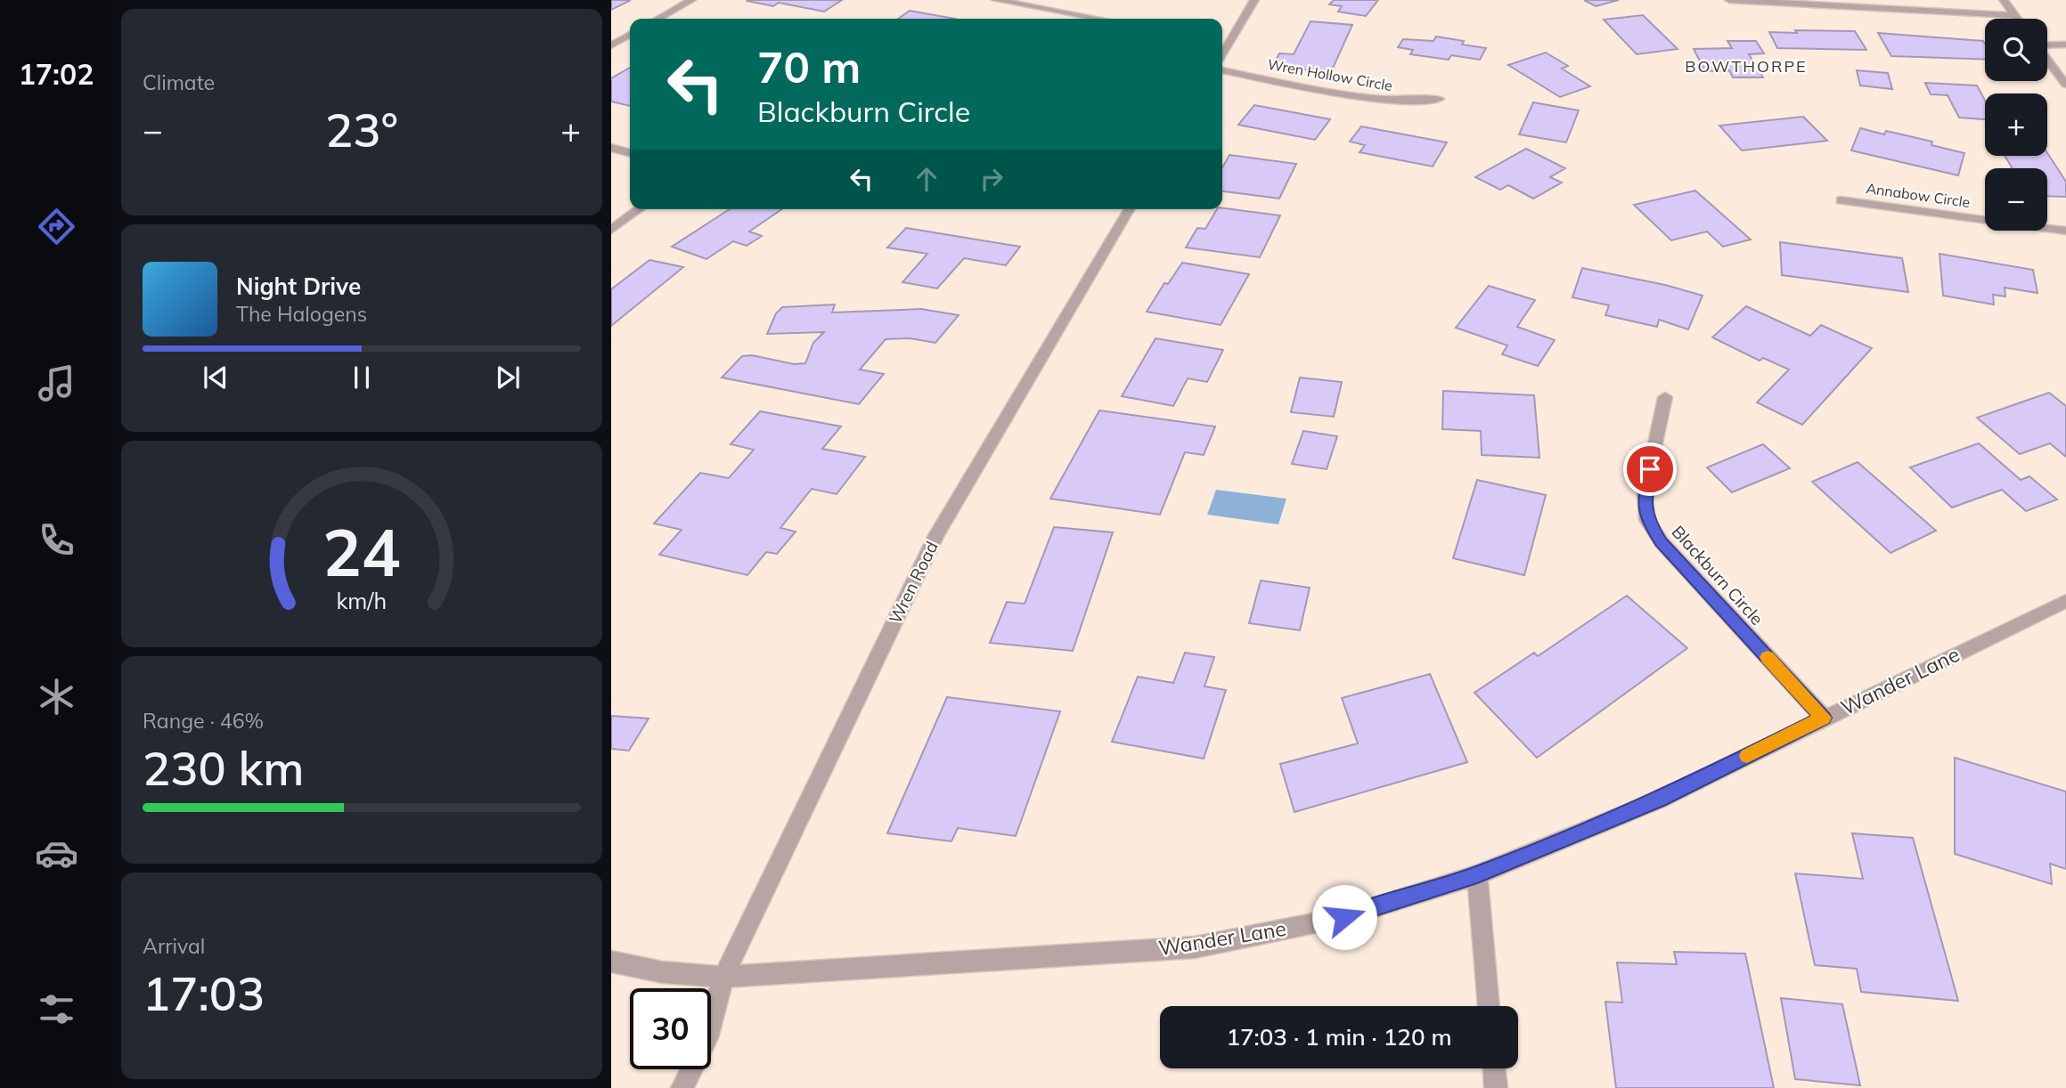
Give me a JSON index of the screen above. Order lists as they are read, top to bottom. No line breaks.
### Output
{"streets":{"street":["Wren Hollow Circle","Annabow Circle","Blackburn Circle","Wren Road","Wander Lane"]},"crossings":[["Blackburn Circle","Wander Lane"],["Wren Road","Wander Lane"]],"districts":["BOWTHORPE"],"page":{"tabs":"17:02","tile":["Climate",["Range · 46%","230 km"],["Arrival","17:03"]],"map_buttons":["+","−"],"turn":["70 m","Blackburn Circle"],"heat":["−","23°","+"],"song":["Night Drive","The Halogens"],"limit":"30","trip":"17:03 · 1 min · 120 m","gauge":["24","km/h"]}}
